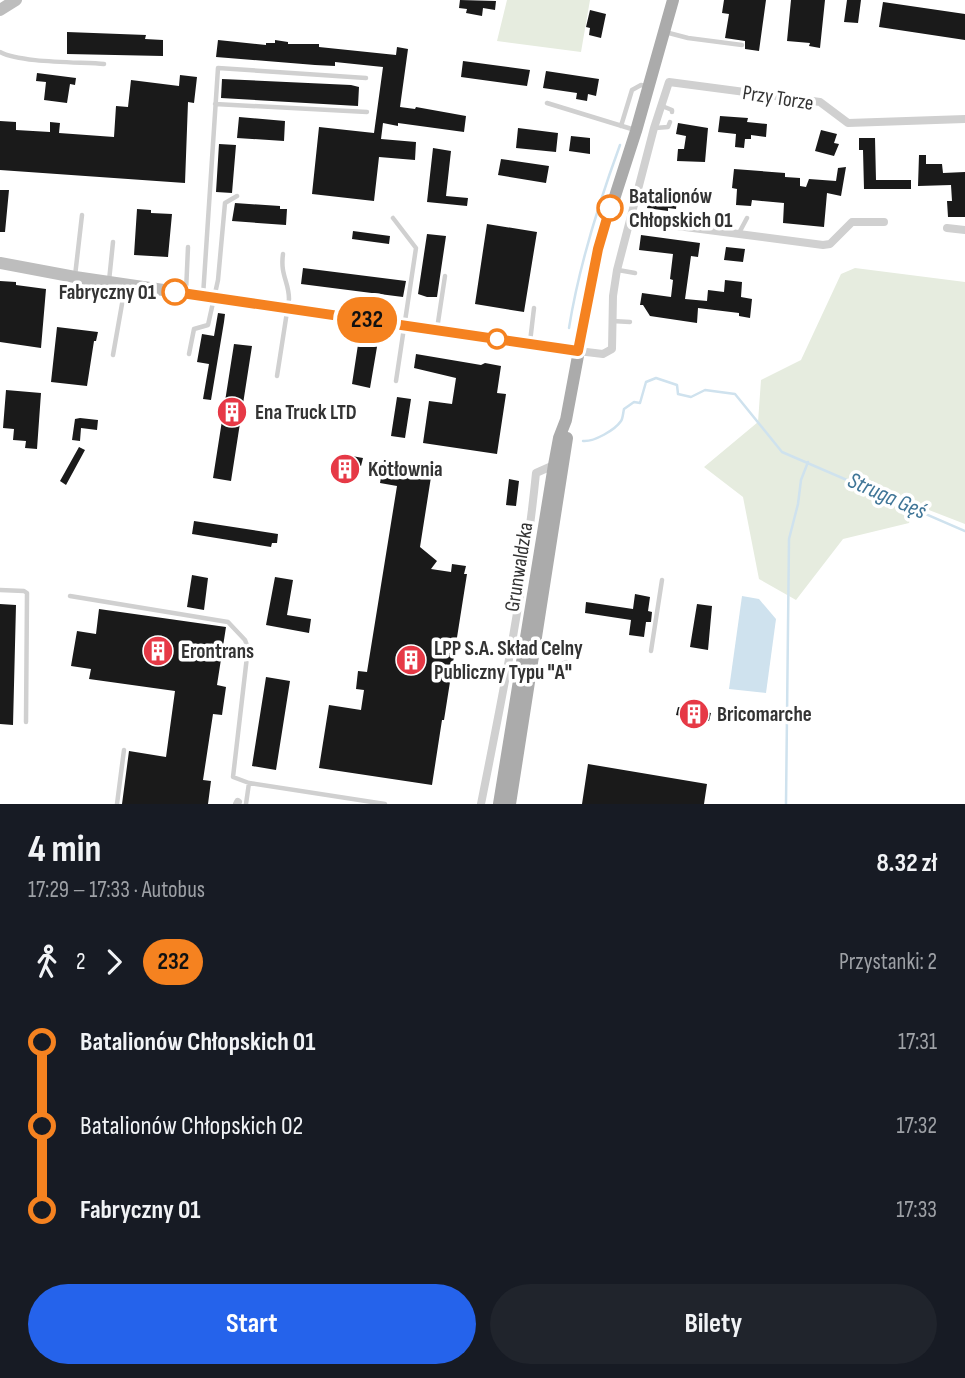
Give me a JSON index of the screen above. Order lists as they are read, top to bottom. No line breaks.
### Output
{"streets":{"main road":["Grunwaldzka"],"street":["Przy Torze"]},"water":["Struga Gęś"],"places":{"other":["Batalionów Chłopskich 01","Fabryczny 01"],"building":["Ena Truck LTD","Kotłownia","Erontrans","LPP S.A. Skład Celny Publiczny Typu \"A\"","Bricomarche"]},"lines":["bus line 232"],"page":{"on_map":"232","heading":["4 min","17:29 – 17:33 · Autobus","8.32 zł"],"legs":["2","232","Przystanki: 2"],"list":[{"name":"Batalionów Chłopskich 01","value":"17:31"},{"name":"Batalionów Chłopskich 02","value":"17:32"},{"name":"Fabryczny 01","value":"17:33"}],"buttons":["Start","Bilety"]}}
